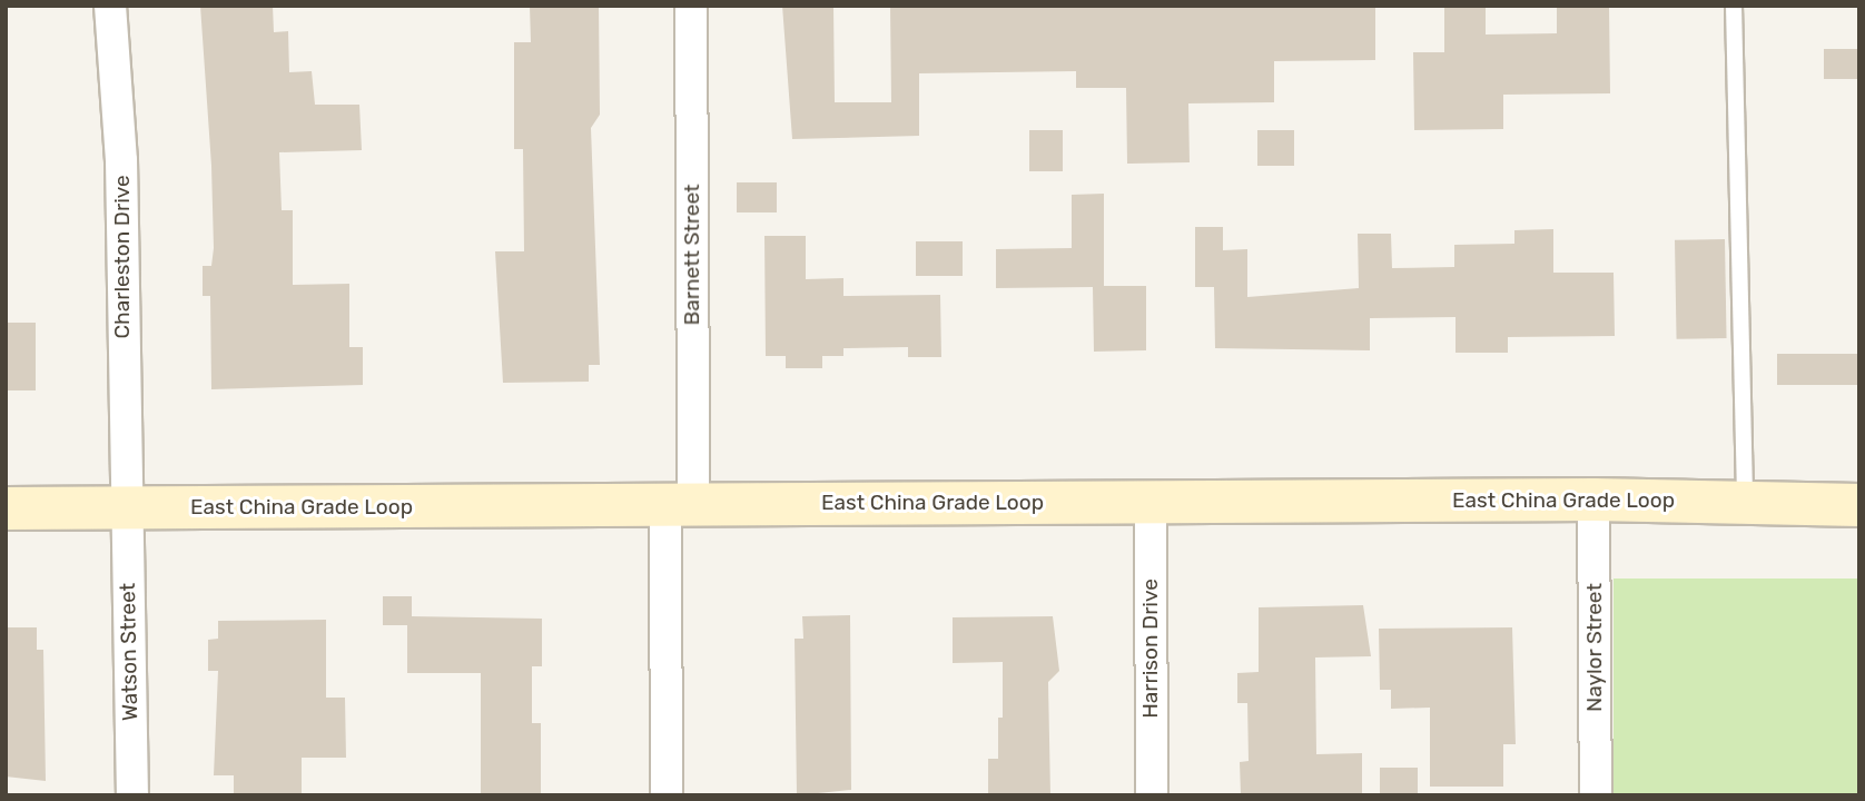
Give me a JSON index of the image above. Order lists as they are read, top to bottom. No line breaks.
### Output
{"streets":{"main road":["East China Grade Loop"],"street":["Barnett Street","Charleston Drive","Naylor Street","Harrison Drive","Watson Street"]},"crossings":[["Barnett Street","East China Grade Loop"],["Charleston Drive","East China Grade Loop"],["Charleston Drive","Watson Street"],["East China Grade Loop","Naylor Street"],["East China Grade Loop","Harrison Drive"],["East China Grade Loop","Watson Street"]]}
